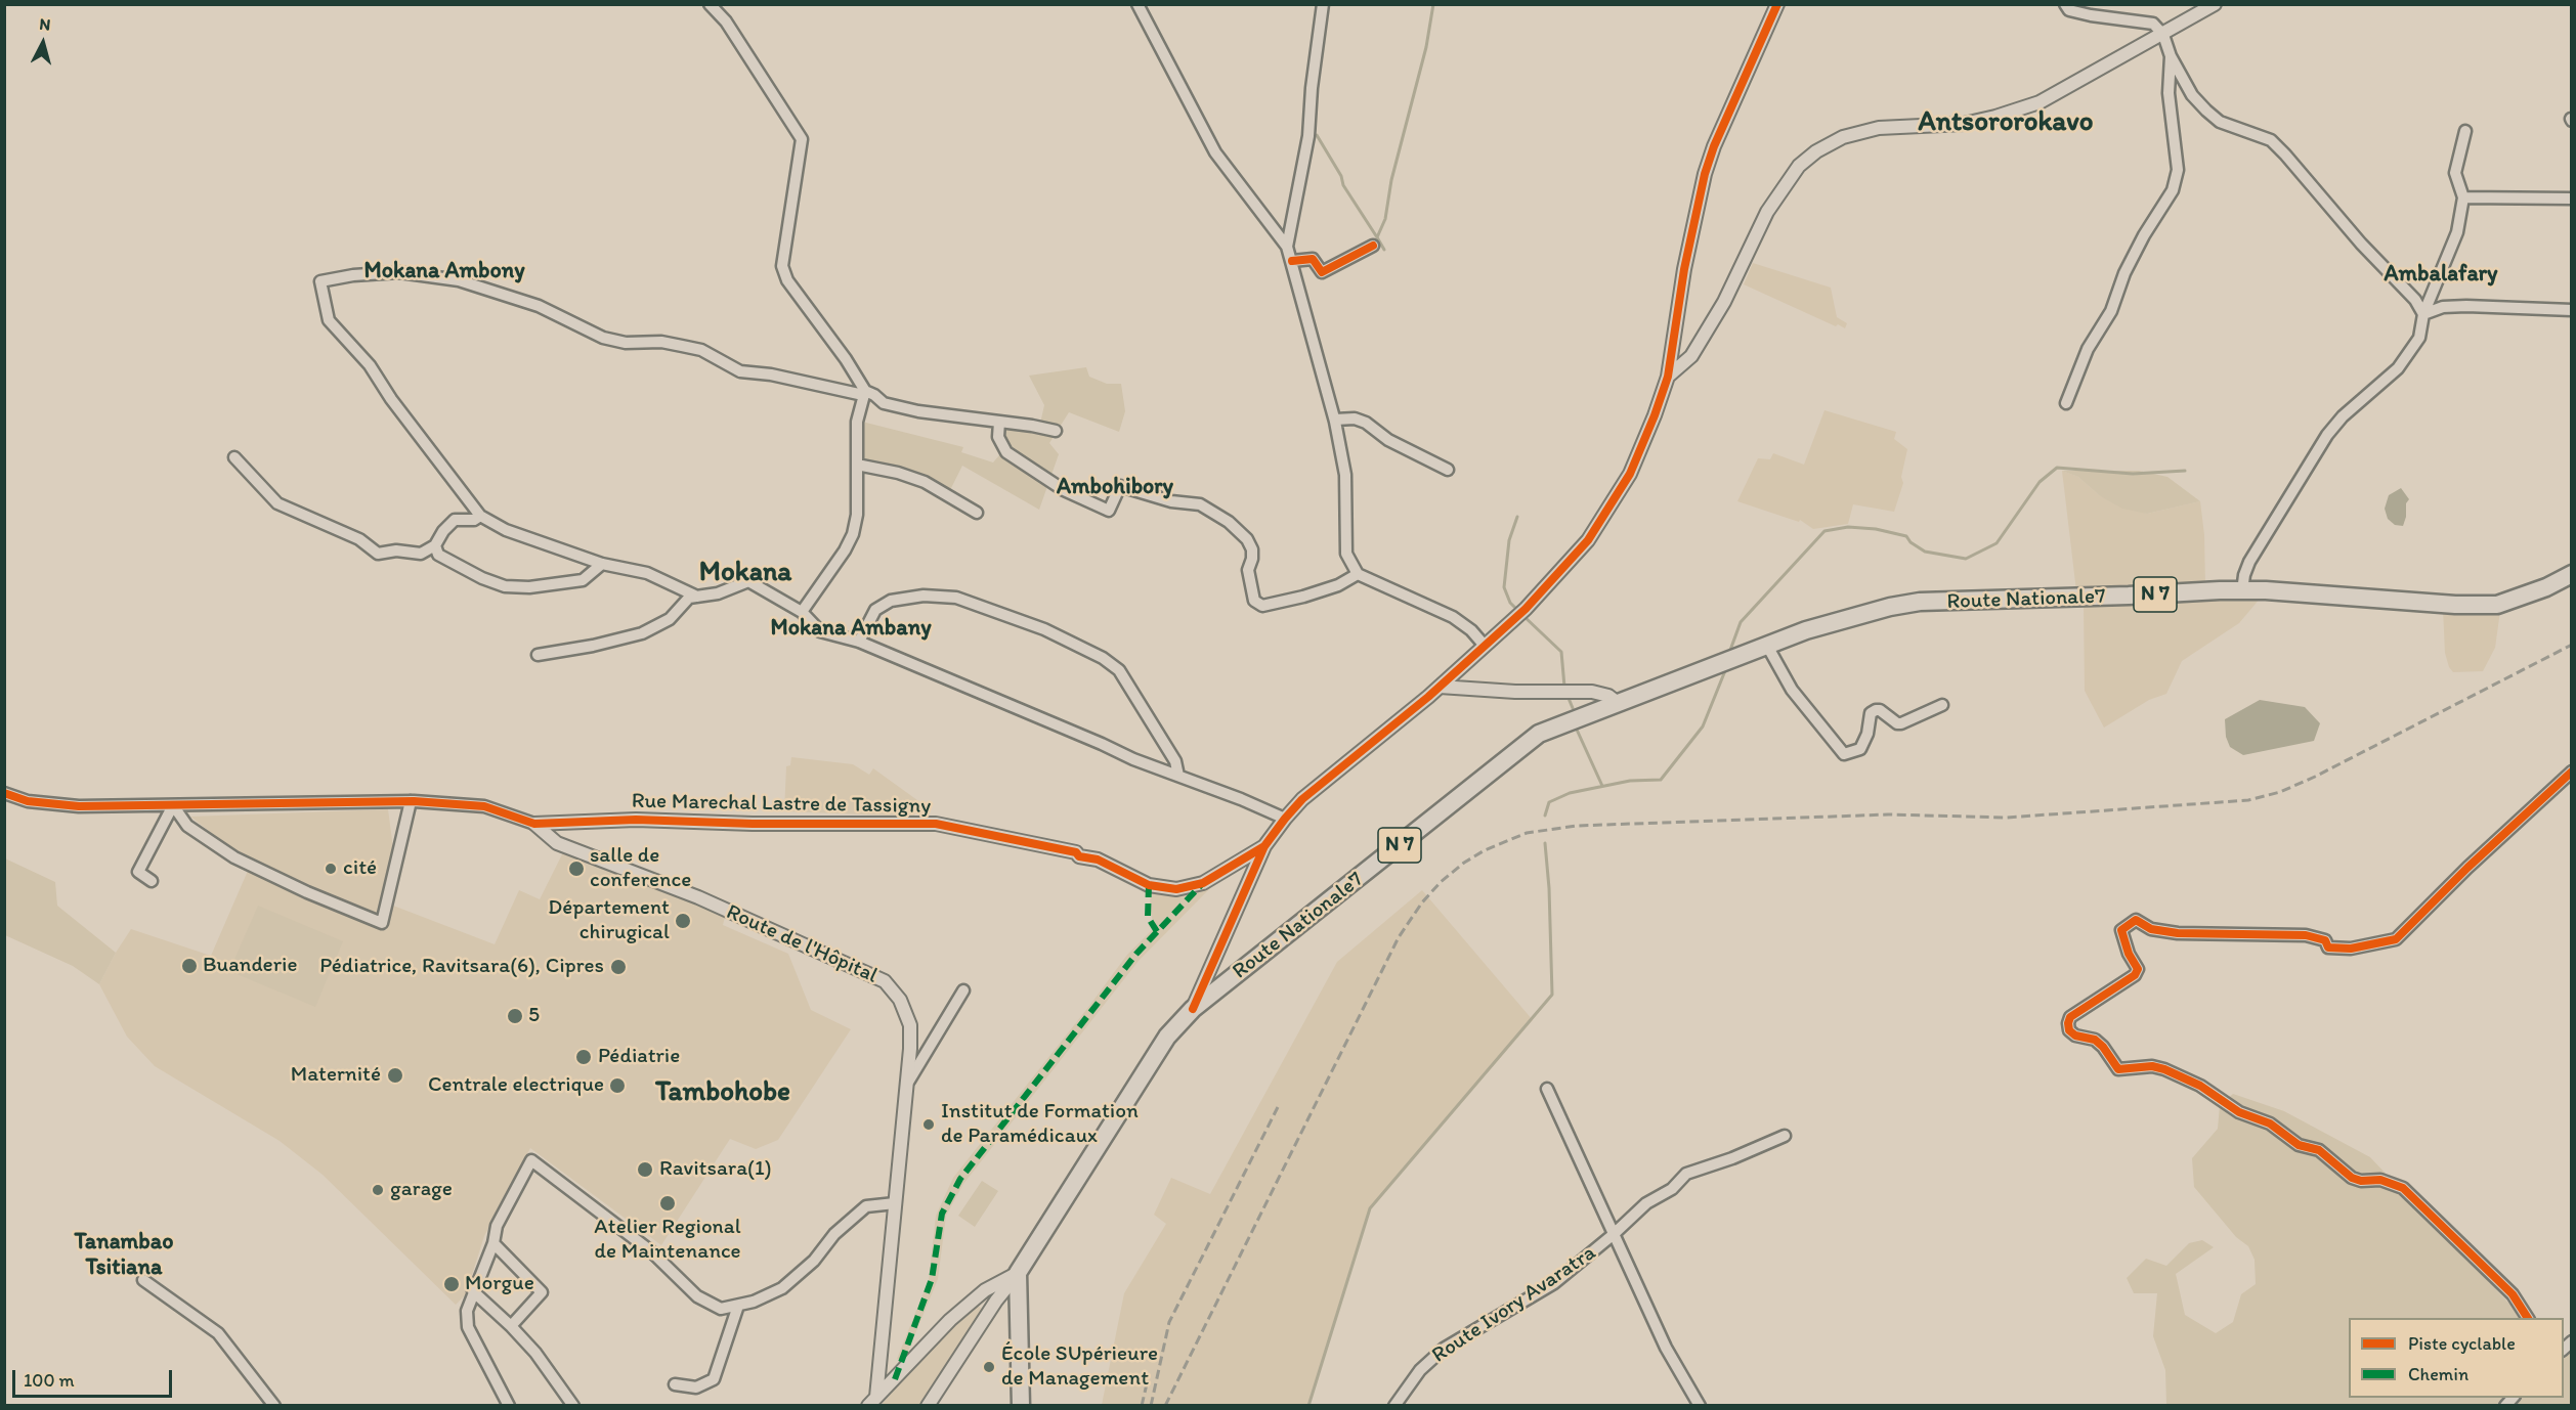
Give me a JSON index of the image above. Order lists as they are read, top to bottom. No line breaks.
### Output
{"streets":{"main road":["N 7","Route Nationale7"],"street":["Rue Marechal Lastre de Tassigny","Route de l'Hôpital","Route Ivory Avaratra"]},"crossings":[["N 7","Route Nationale7"],["Rue Marechal Lastre de Tassigny","Route de l'Hôpital"]],"districts":["Antsororokavo","Mokana Ambony","Ambalafary","Ambohibory","Mokana","Mokana Ambany","Tambohobe","Tanambao Tsitiana"],"places":["cité","salle de conference","Département chirugical","Buanderie","Pédiatrice, Ravitsara(6), Cipres","5","Pédiatrie","Maternité","Centrale electrique","Institut de Formation de Paramédicaux","Ravitsara(1)","garage","Atelier Regional de Maintenance","Morgue","École SUpérieure de Management"],"legend":["Piste cyclable","Chemin"],"scale_bar":"100 m","north":"top"}
